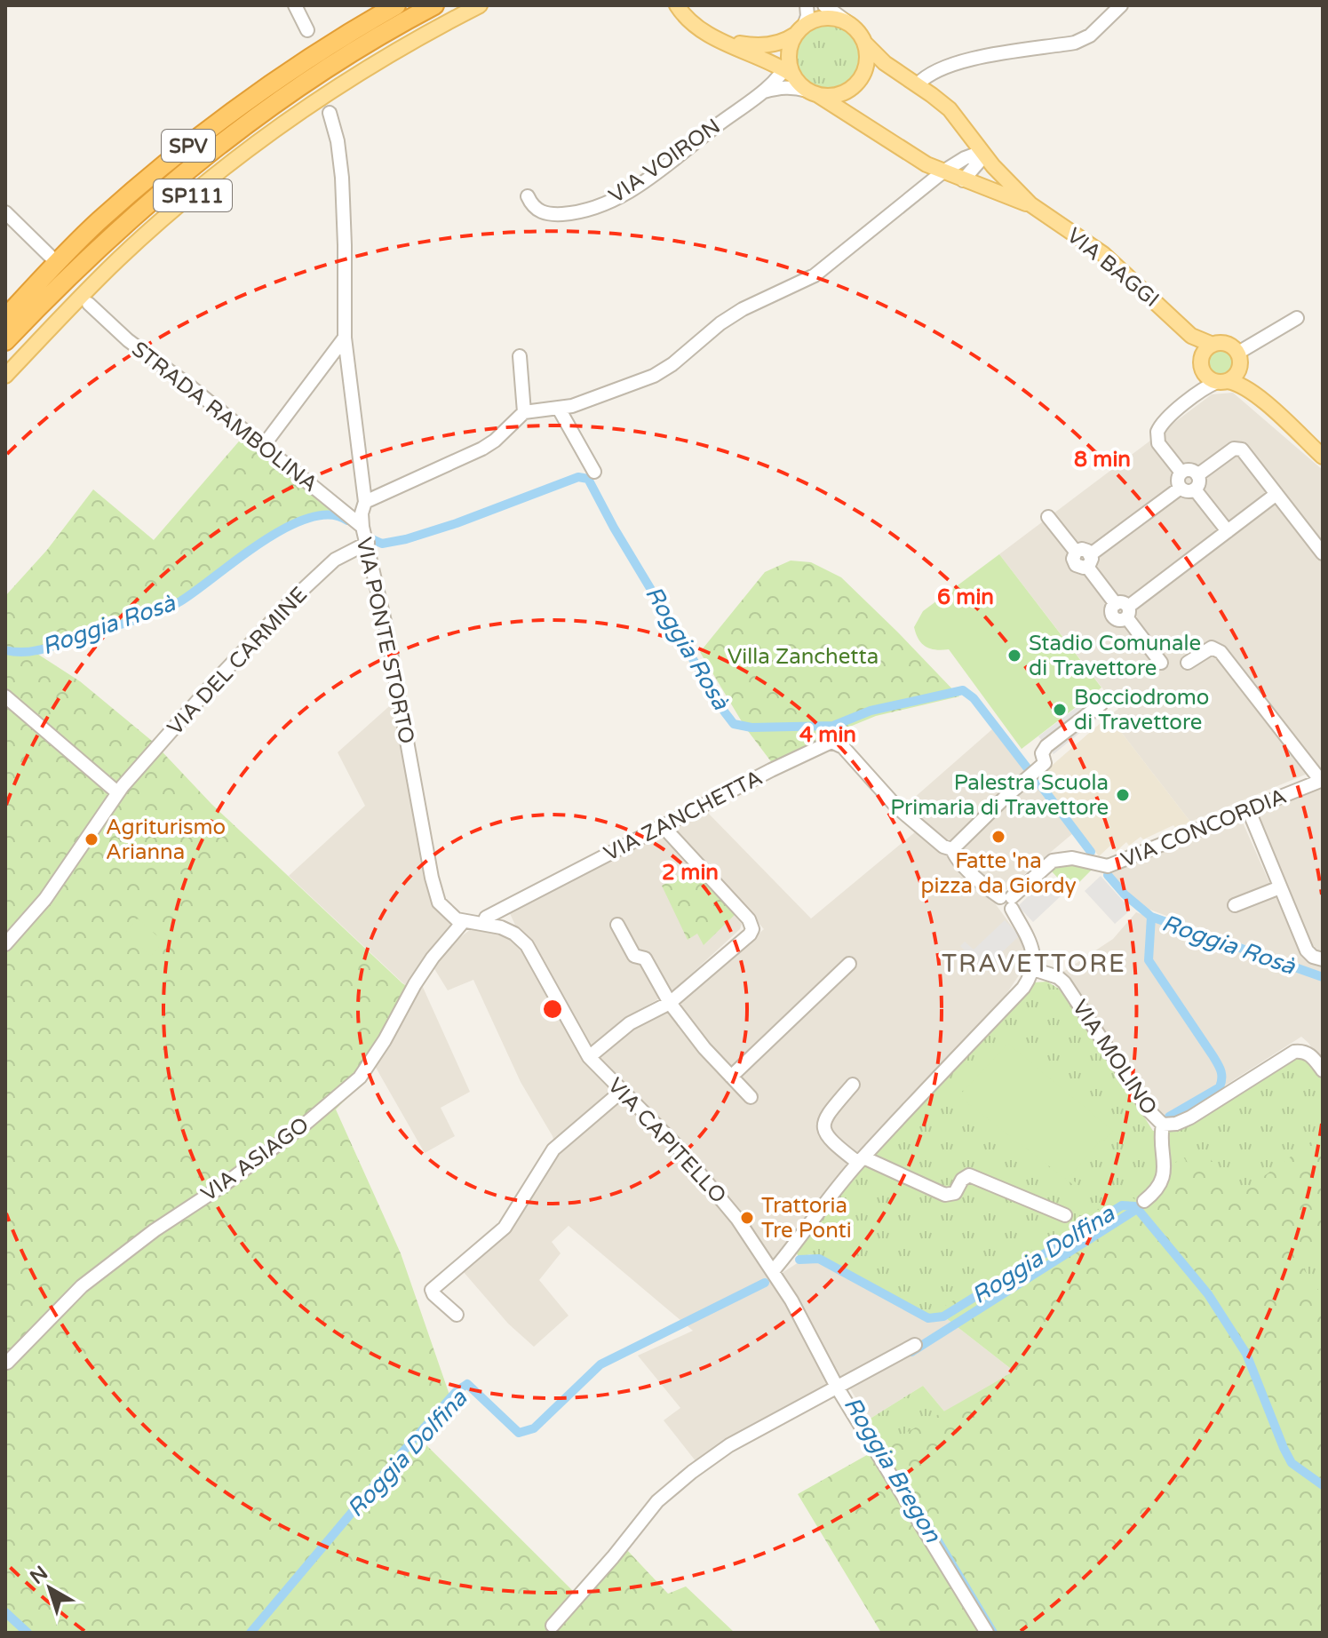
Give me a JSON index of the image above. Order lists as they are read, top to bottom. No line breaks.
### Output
{"streets":{"highway":["SPV"],"main road":["SP111","VIA BAGGI"],"street":["VIA VOIRON","STRADA RAMBOLINA","VIA PONTE STORTO","VIA DEL CARMINE","VIA ZANCHETTA","VIA CONCORDIA","VIA MOLINO","VIA CAPITELLO","VIA ASIAGO"]},"crossings":[["VIA VOIRON","VIA BAGGI"],["STRADA RAMBOLINA","VIA PONTE STORTO"],["VIA PONTE STORTO","VIA DEL CARMINE"],["VIA PONTE STORTO","VIA ASIAGO"],["VIA ZANCHETTA","VIA CONCORDIA"],["VIA ZANCHETTA","VIA MOLINO"],["VIA ZANCHETTA","VIA CAPITELLO"]],"districts":["TRAVETTORE"],"water":["Roggia Rosà","Roggia Dolfina","Roggia Bregon"],"parks":["Villa Zanchetta"],"places":["Stadio Comunale di Travettore","Bocciodromo di Travettore","Palestra Scuola Primaria di Travettore","Fatte 'na pizza da Giordy","Agriturismo Arianna","Trattoria Tre Ponti"],"north":"top left","rings":["8 min","6 min","4 min","2 min"]}
